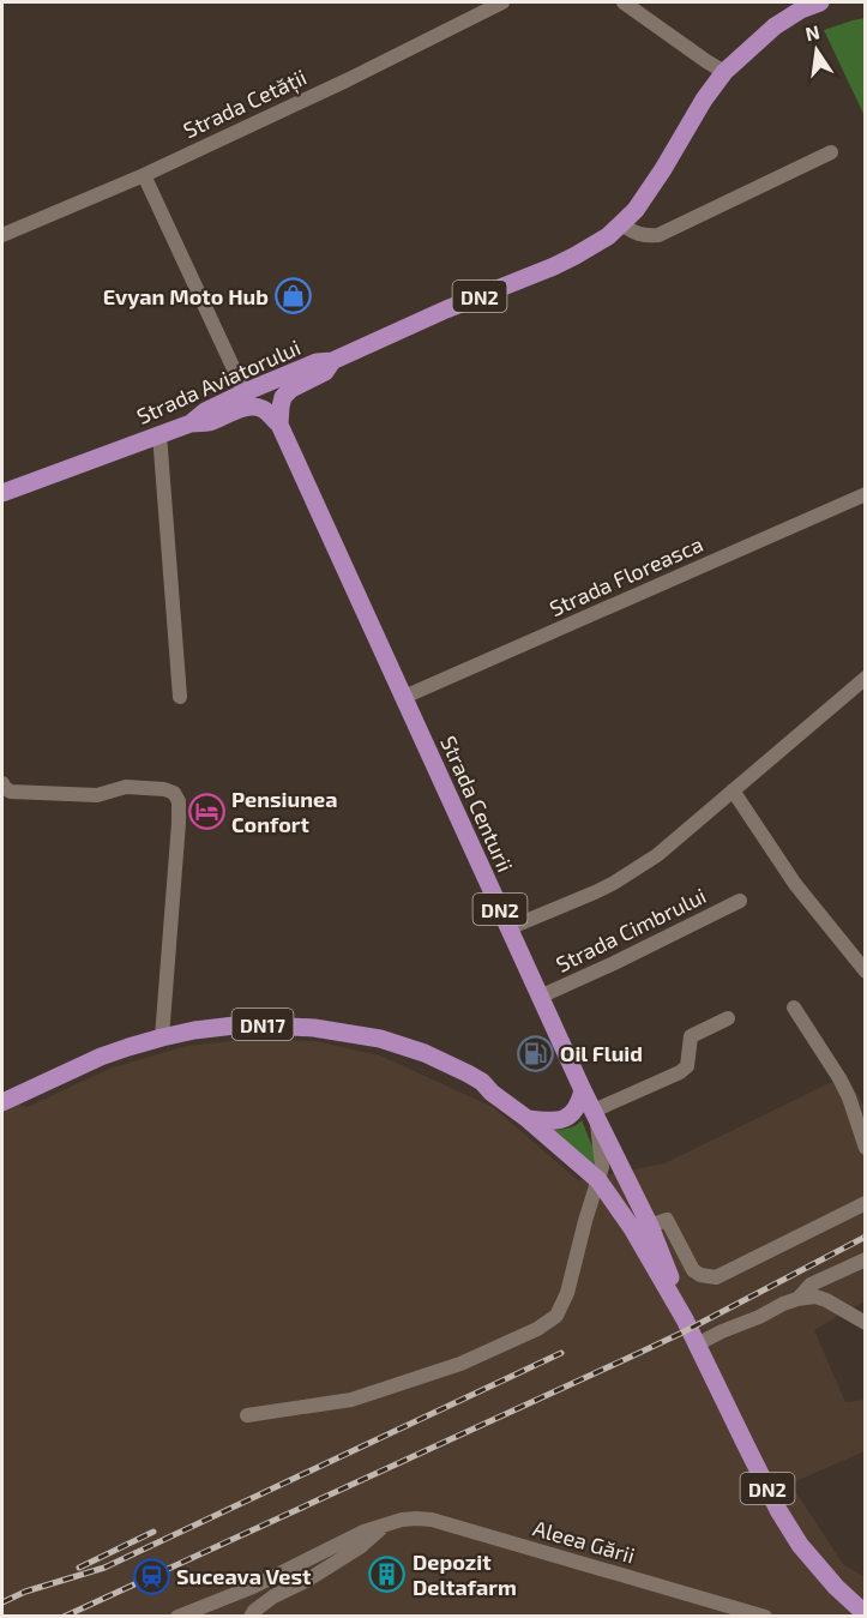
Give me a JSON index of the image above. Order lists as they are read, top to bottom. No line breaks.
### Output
{"streets":{"main road":["DN2","Strada Aviatorului","Strada Centurii","DN17"],"street":["Strada Cetății","Strada Floreasca","Strada Cimbrului","Aleea Gării"]},"crossings":[["DN2","Strada Aviatorului"],["DN2","Strada Centurii"],["DN2","DN17"],["Strada Floreasca","Strada Centurii"],["Strada Centurii","Strada Cimbrului"],["Strada Centurii","DN17"]],"places":{"shop":["Evyan Moto Hub"],"hotel":["Pensiunea Confort"],"fuel station":["Oil Fluid"],"building":["Depozit Deltafarm"],"station":["Suceava Vest"]},"north":"top"}
